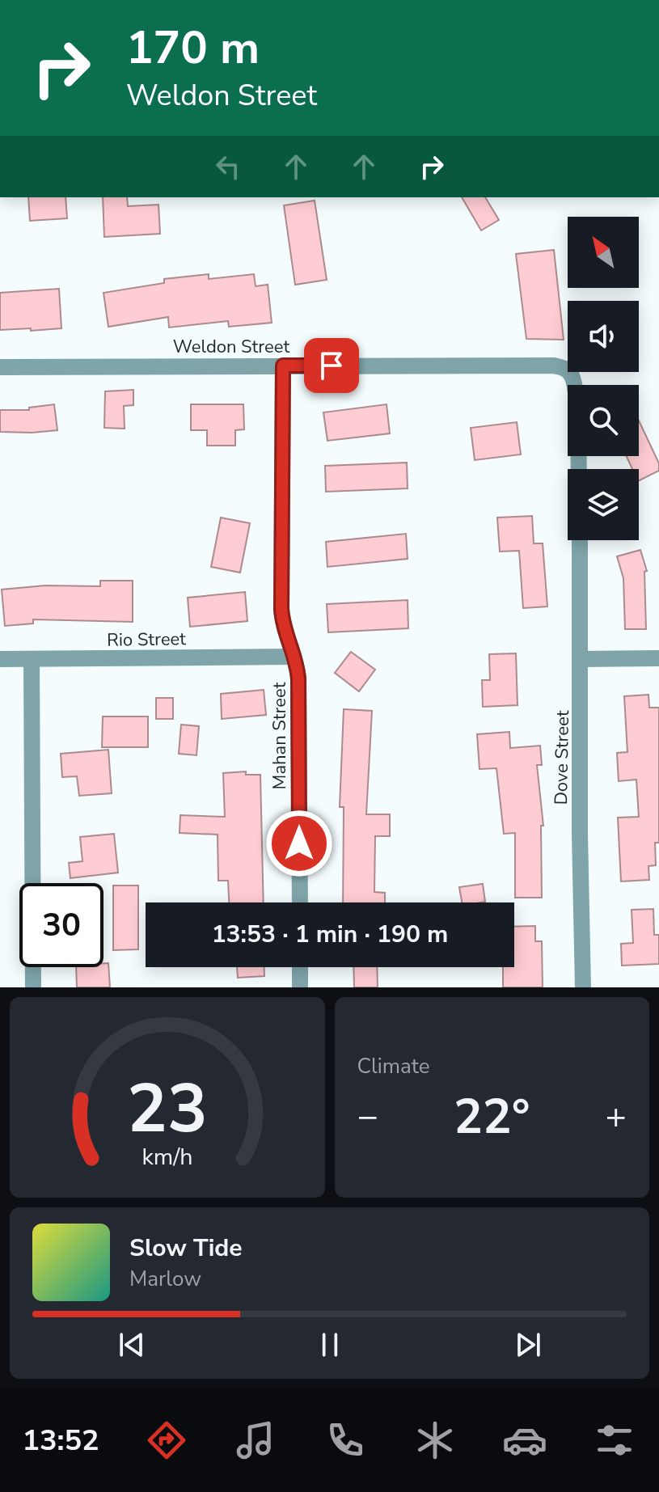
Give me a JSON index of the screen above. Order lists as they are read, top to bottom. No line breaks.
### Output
{"streets":{"street":["Weldon Street","Rio Street","Mahan Street","Dove Street"]},"crossings":[["Weldon Street","Mahan Street"],["Rio Street","Mahan Street"]],"north":"top left","page":{"turn":["170 m","Weldon Street"],"limit":"30","trip":"13:53 · 1 min · 190 m","tile":"Climate","heat":["−","22°","+"],"song":["Slow Tide","Marlow"],"tabs":"13:52","gauge":["23","km/h"]}}
